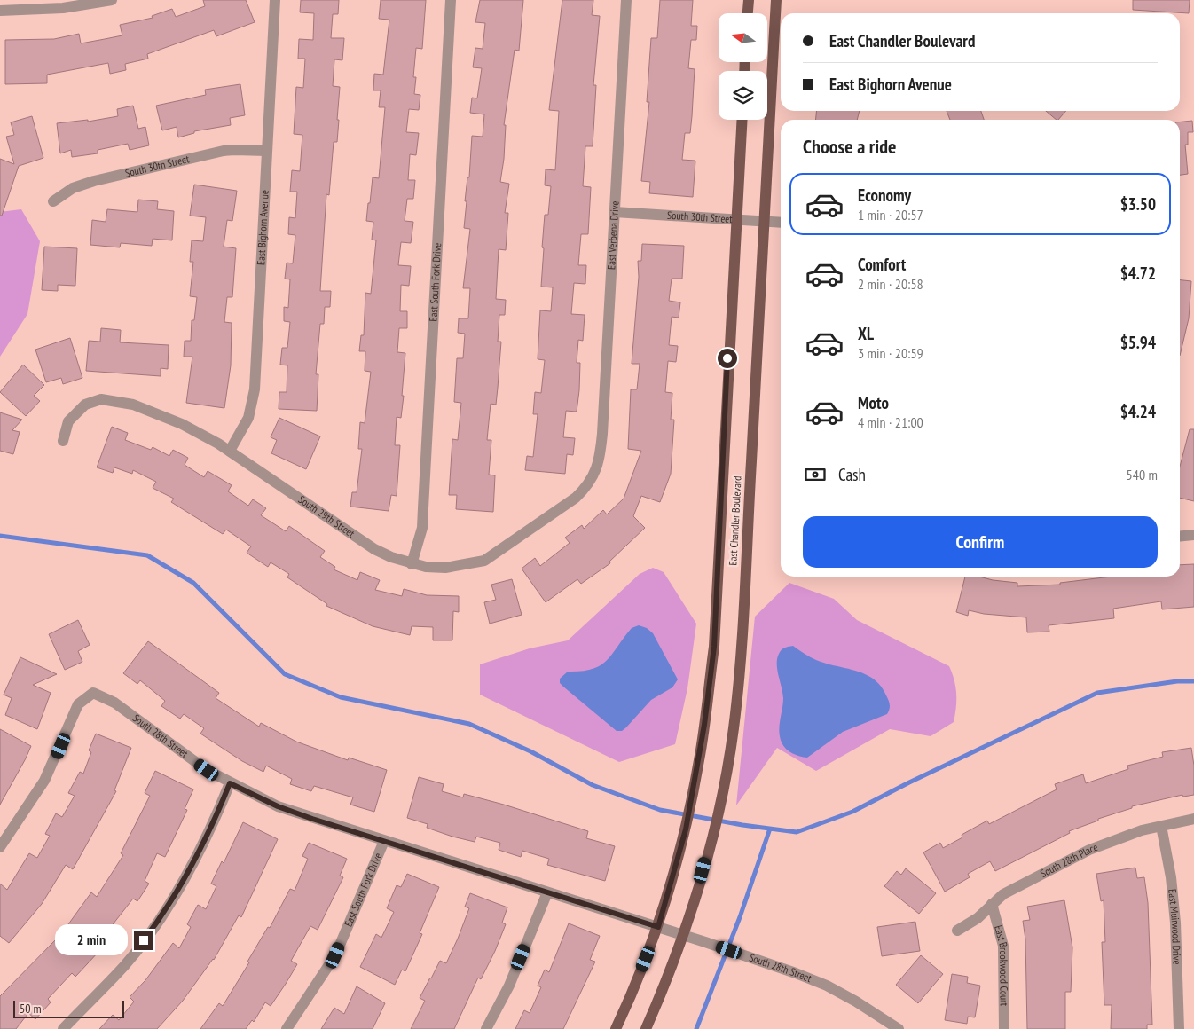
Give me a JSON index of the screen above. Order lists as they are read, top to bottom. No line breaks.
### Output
{"streets":{"main road":["East Chandler Boulevard"],"street":["South 30th Street","East Bighorn Avenue","East Verbena Drive","East South Fork Drive","South 29th Street","South 28th Street","South 28th Place","East Muirwood Drive","East Brookwood Court"]},"crossings":[["South 30th Street","East Bighorn Avenue"],["South 30th Street","East Verbena Drive"],["South 30th Street","East Chandler Boulevard"],["East Bighorn Avenue","South 29th Street"],["East Verbena Drive","South 29th Street"],["East South Fork Drive","South 29th Street"],["East South Fork Drive","South 28th Street"],["East Chandler Boulevard","South 28th Street"],["South 28th Place","East Muirwood Drive"],["South 28th Place","East Brookwood Court"]],"scale_bar":"50 m","north":"left","page":{"banner":["East Chandler Boulevard","East Bighorn Avenue"],"heading":"Choose a ride","list":[{"name":"Economy","note":"1 min · 20:57","value":"$3.50"},{"name":"Comfort","note":"2 min · 20:58","value":"$4.72"},{"name":"XL","note":"3 min · 20:59","value":"$5.94"},{"name":"Moto","note":"4 min · 21:00","value":"$4.24"}],"pay":["Cash","540 m"],"buttons":"Confirm","bubble":"2 min","scale":"50 m"}}
